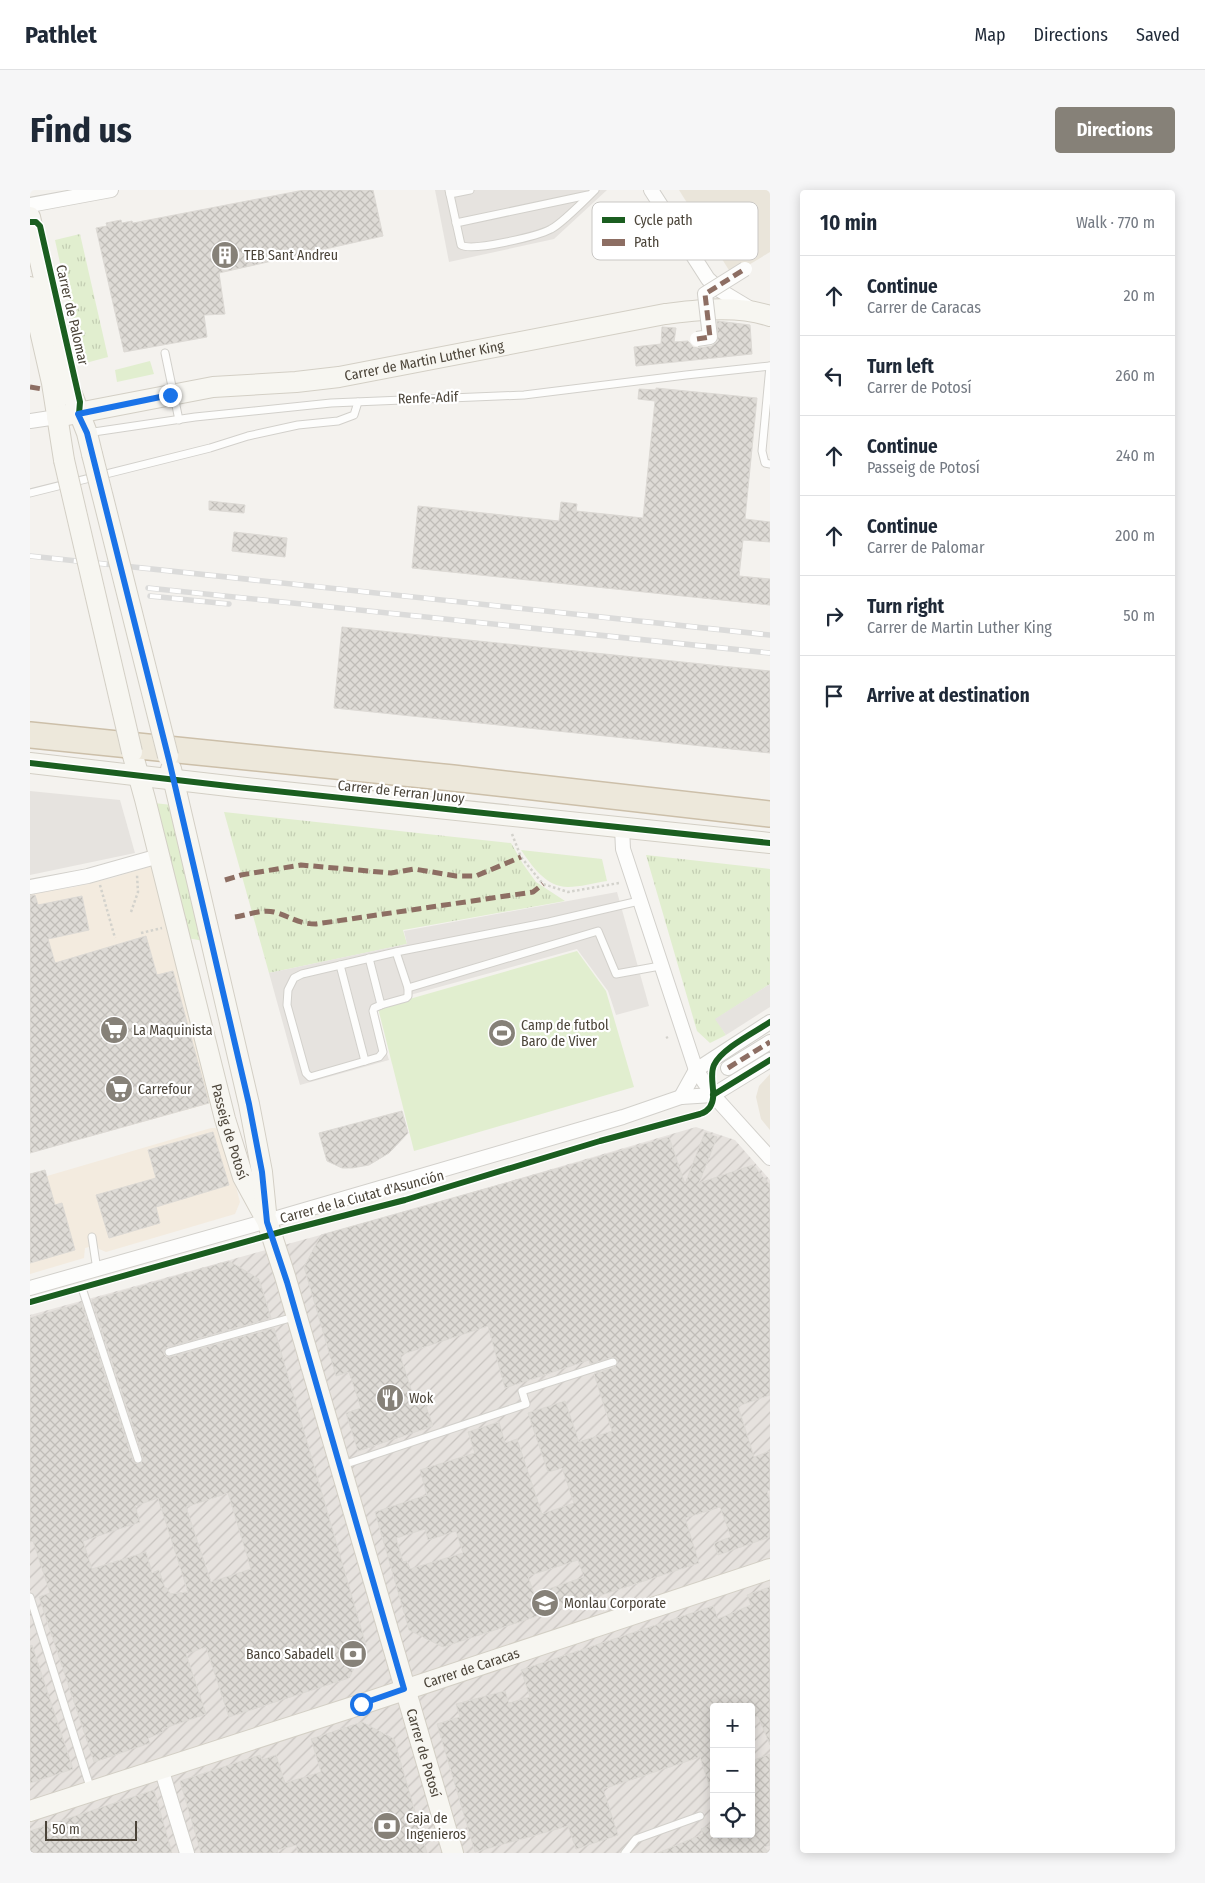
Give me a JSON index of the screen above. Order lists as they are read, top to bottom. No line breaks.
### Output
{"streets":{"street":["Carrer de Palomar","Carrer de Martin Luther King","Carrer de Ferran Junoy","Passeig de Potosí","Carrer de la Ciutat d'Asunción","Carrer de Caracas","Carrer de Potosí"],"lane":["Renfe-Adif"]},"crossings":[["Carrer de Palomar","Carrer de Martin Luther King"],["Carrer de Palomar","Renfe-Adif"],["Carrer de Palomar","Carrer de Ferran Junoy"],["Carrer de Palomar","Passeig de Potosí"],["Carrer de Ferran Junoy","Passeig de Potosí"],["Passeig de Potosí","Carrer de la Ciutat d'Asunción"],["Passeig de Potosí","Carrer de Potosí"],["Carrer de la Ciutat d'Asunción","Carrer de Potosí"],["Carrer de Caracas","Carrer de Potosí"]],"places":{"building":["TEB Sant Andreu"],"supermarket":["La Maquinista","Carrefour"],"sports":["Camp de futbol Baro de Viver"],"restaurant":["Wok"],"school or university":["Monlau Corporate"],"bank":["Banco Sabadell","Caja de Ingenieros"]},"legend":["Cycle path","Path"],"scale_bar":"50 m","page":{"header":"Pathlet","nav":["Map","Directions","Saved"],"buttons":"Directions","title":"Find us","heading":["10 min","Walk · 770 m"],"list":[["Continue","Carrer de Caracas","20 m"],["Turn left","Carrer de Potosí","260 m"],["Continue","Passeig de Potosí","240 m"],["Continue","Carrer de Palomar","200 m"],["Turn right","Carrer de Martin Luther King","50 m"],"Arrive at destination"],"map_buttons":["+","−"],"scale":"50 m"}}
